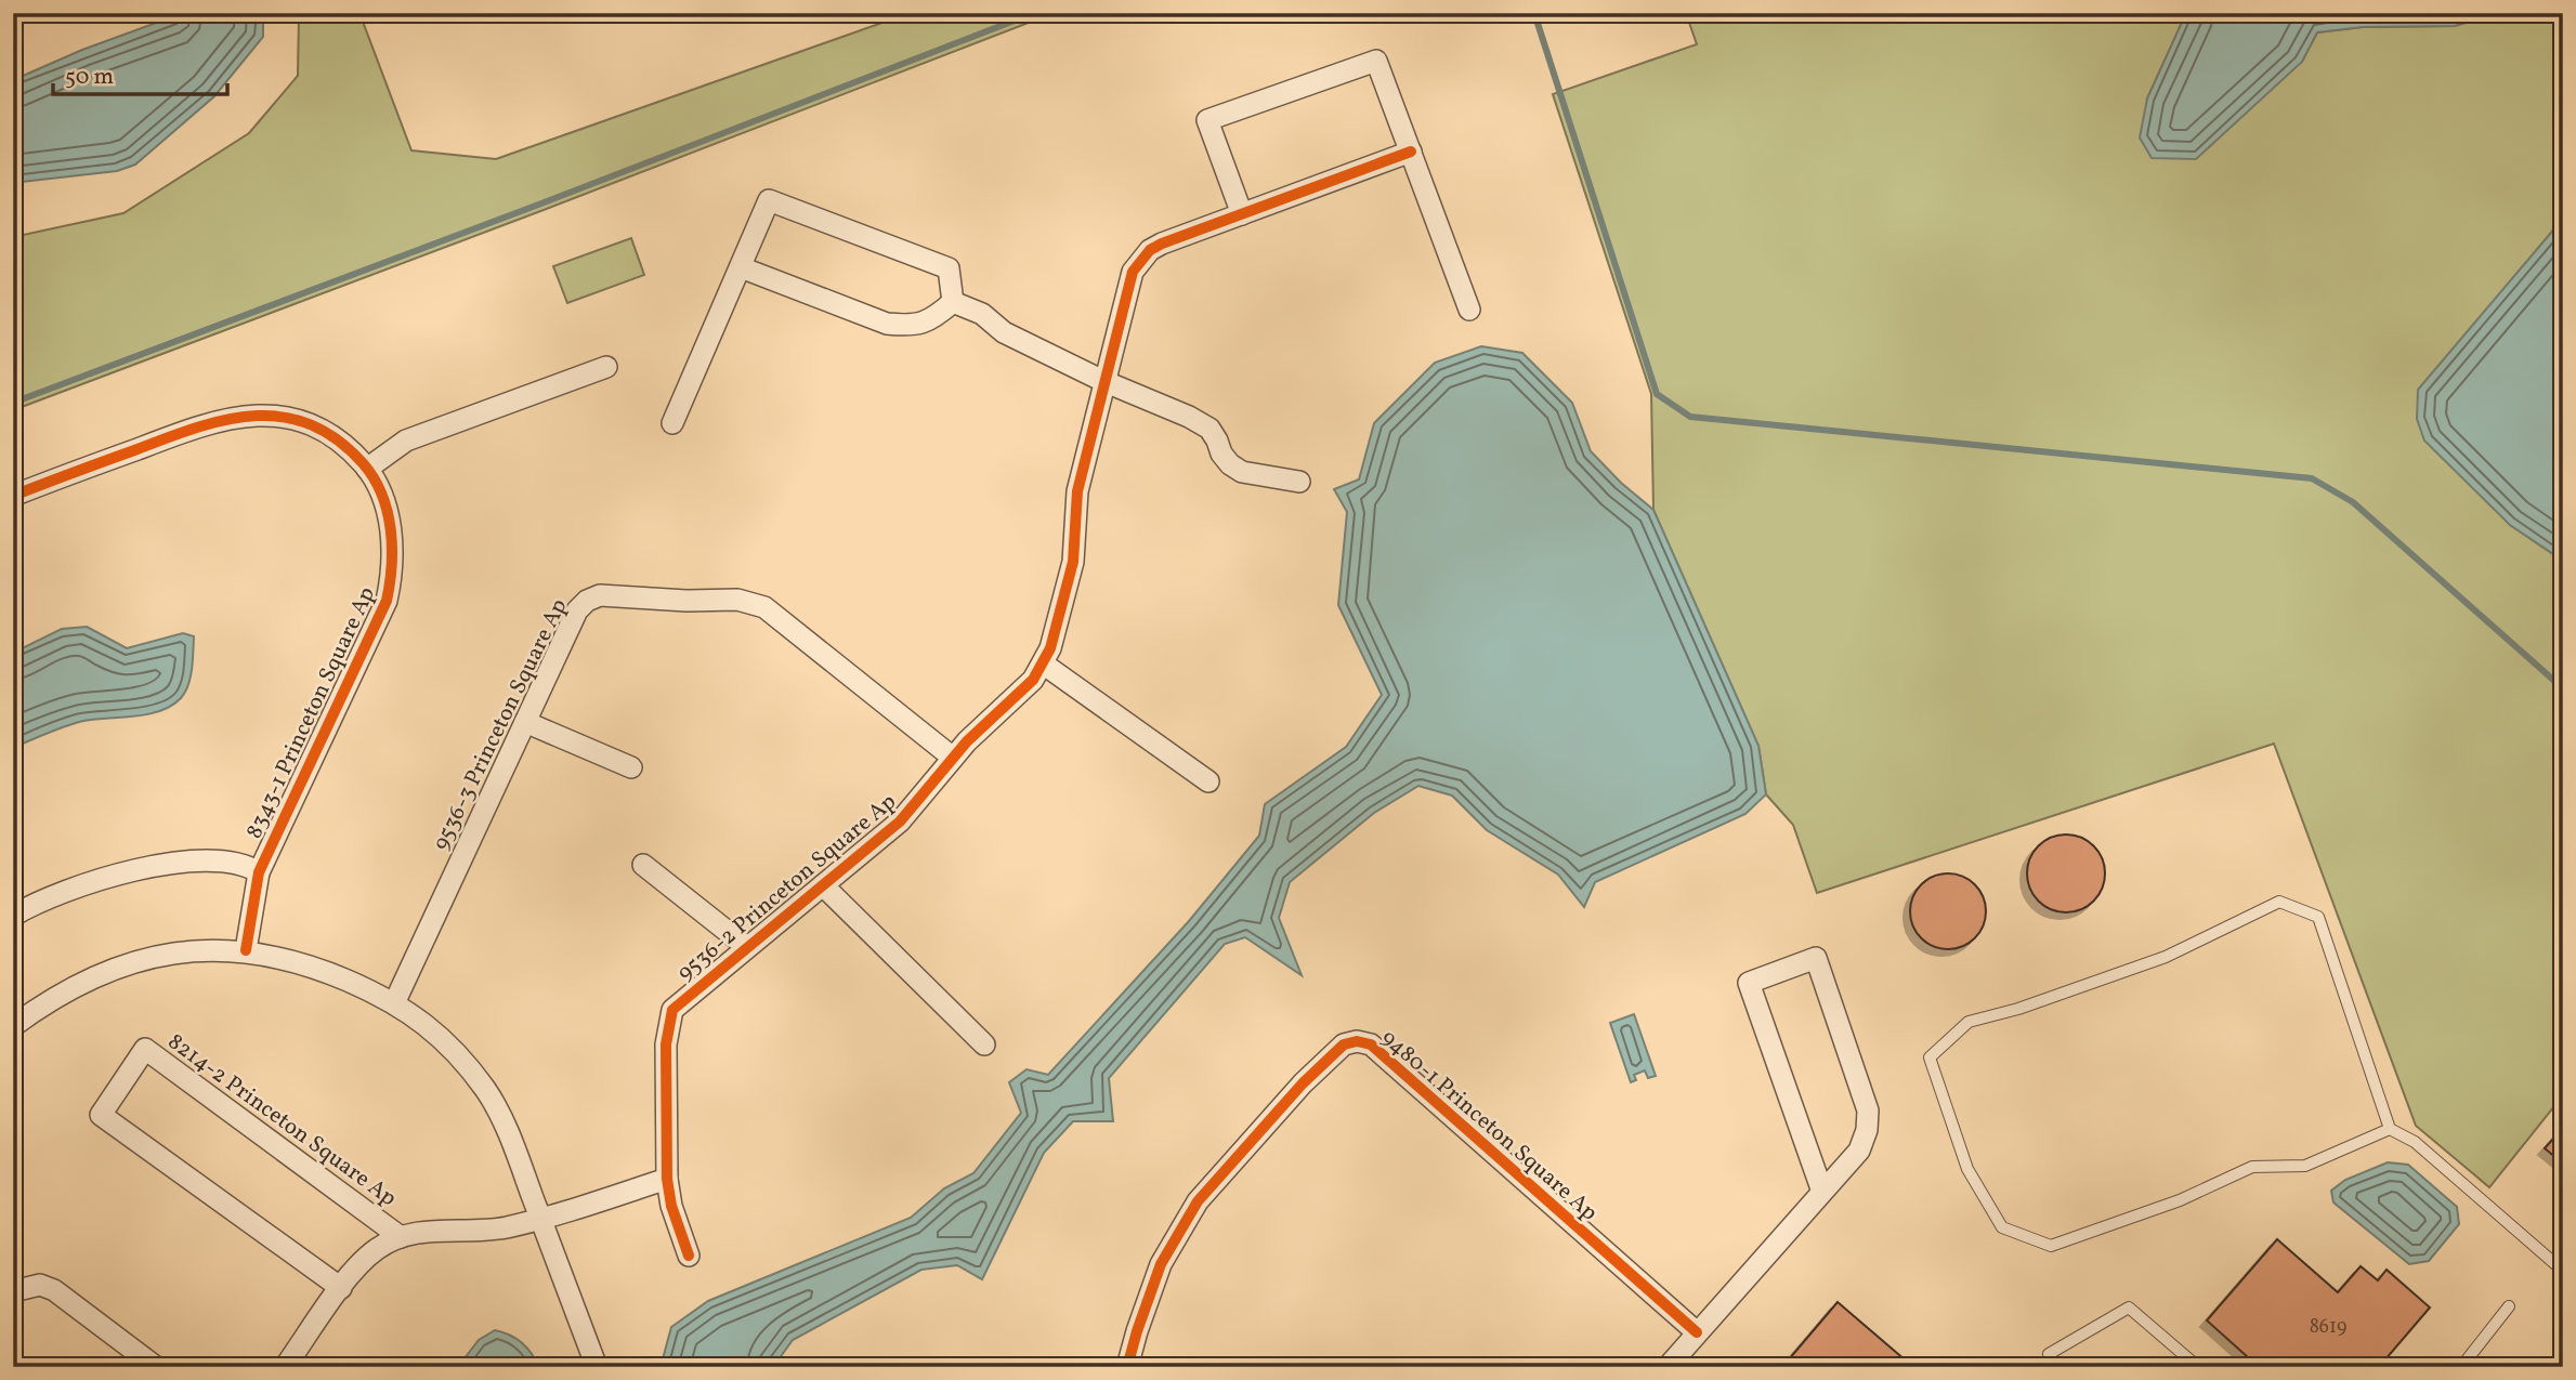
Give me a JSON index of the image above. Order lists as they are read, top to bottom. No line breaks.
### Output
{"streets":{"street":["8343-1 Princeton Square Ap","9536-3 Princeton Square Ap","9536-2 Princeton Square Ap","8214-2 Princeton Square Ap","9480-1 Princeton Square Ap"]},"crossings":[["9536-3 Princeton Square Ap","9536-2 Princeton Square Ap"]],"house_numbers":["8619"],"scale_bar":"50 m"}
